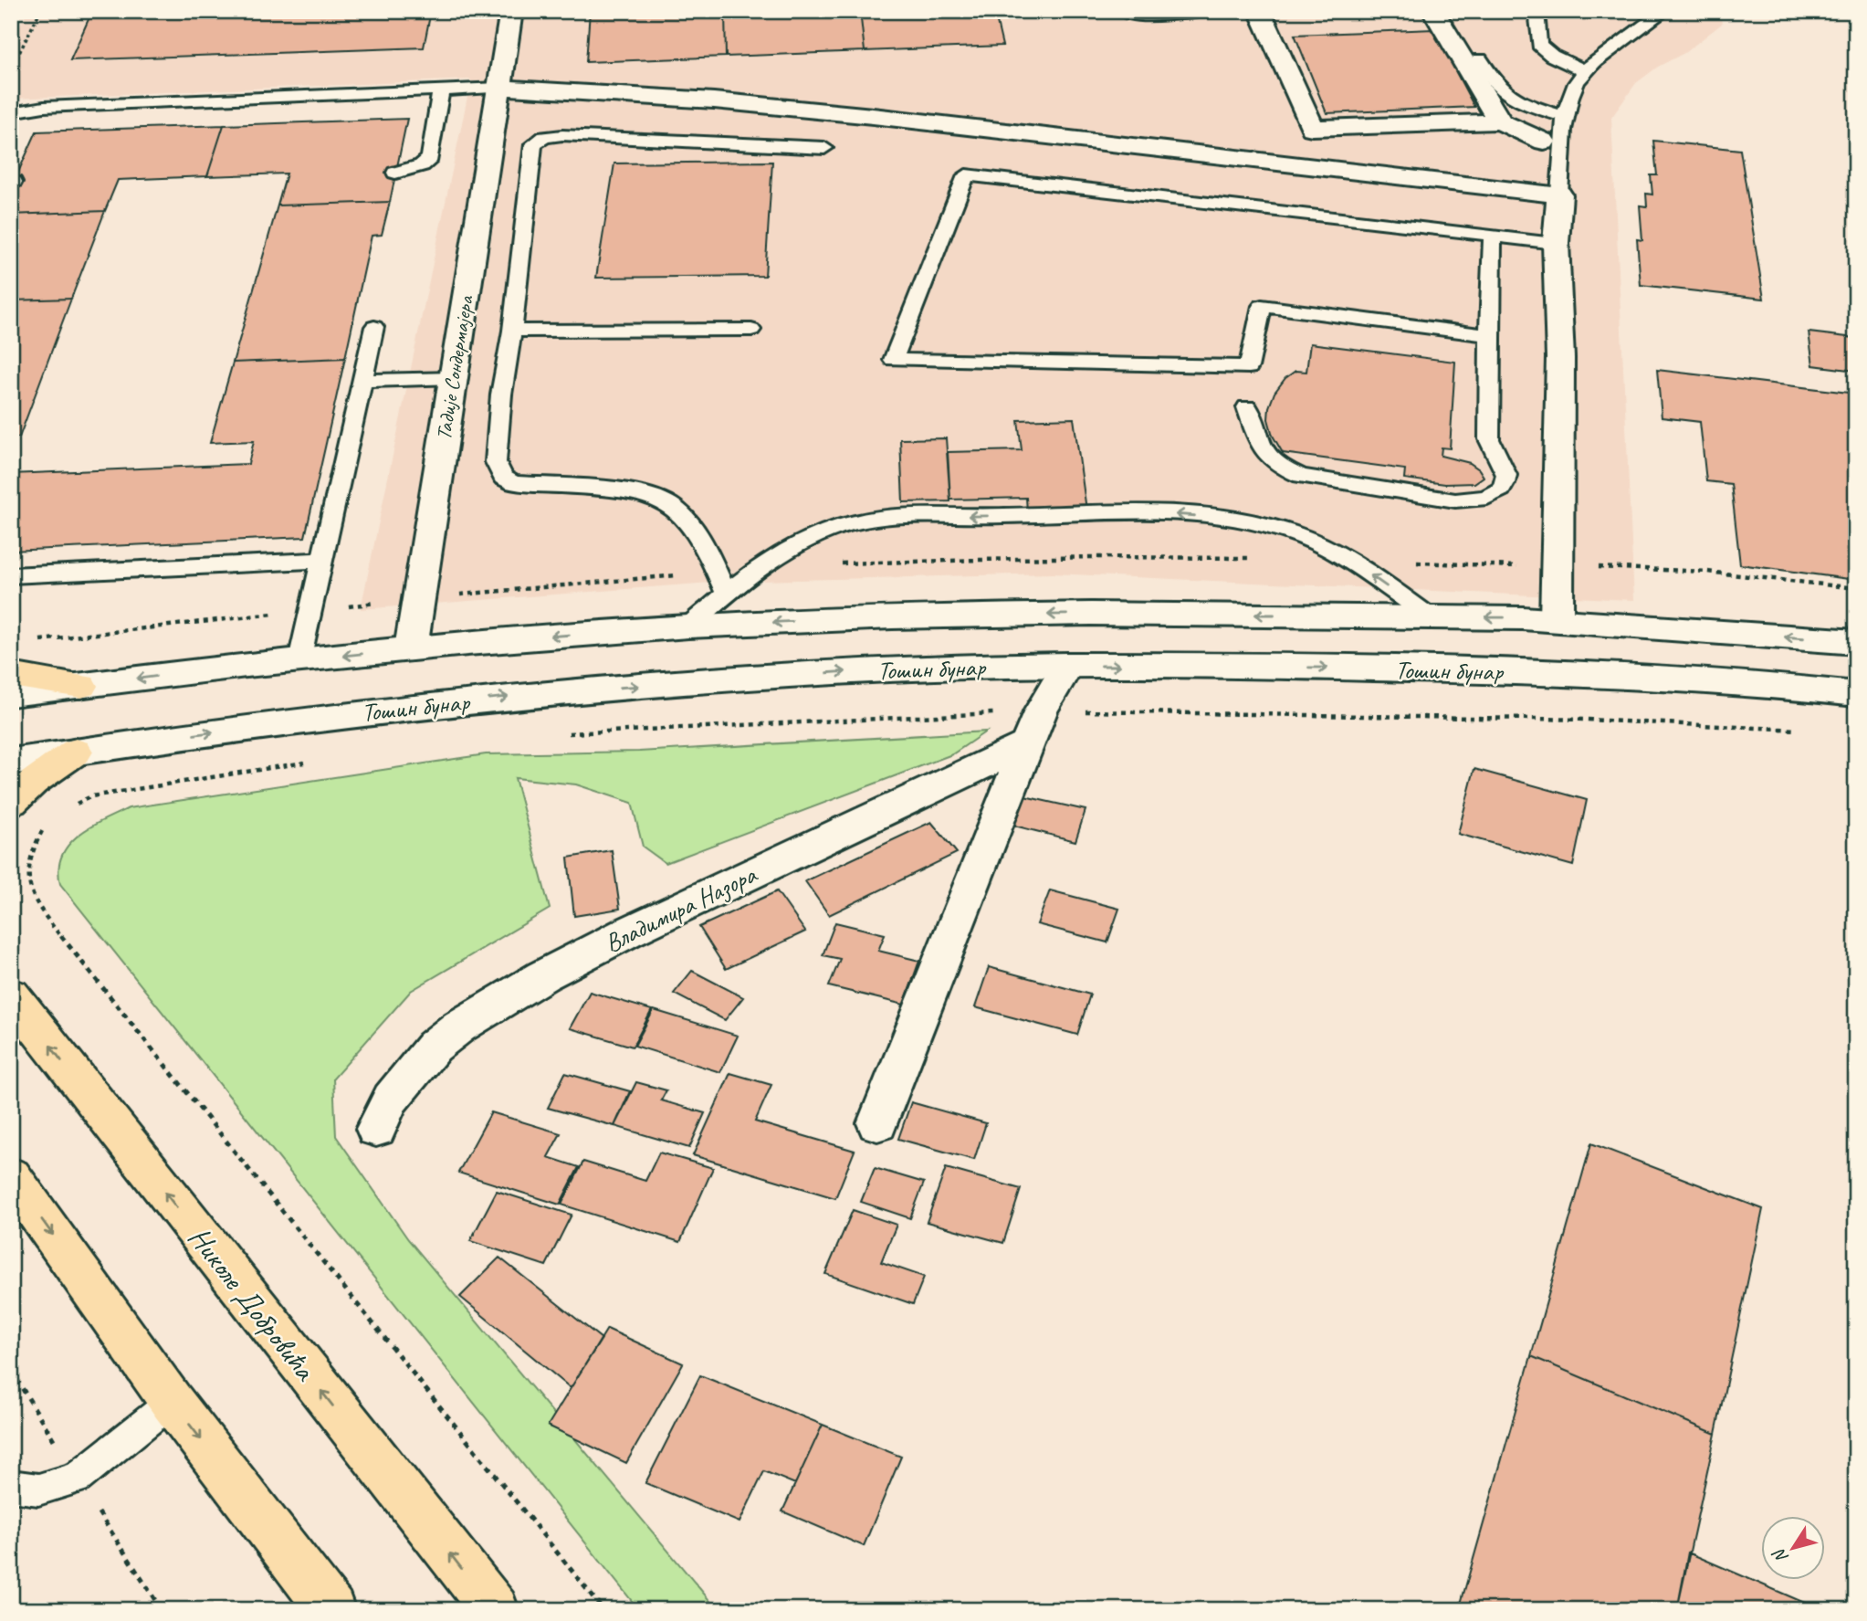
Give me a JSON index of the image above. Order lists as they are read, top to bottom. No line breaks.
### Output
{"streets":{"main road":["Николе Добровића"],"street":["Тадије Сондермајера","Тошин бунар","Владимира Назора"]},"crossings":[["Тадије Сондермајера","Тошин бунар"]],"north":"bottom left"}
